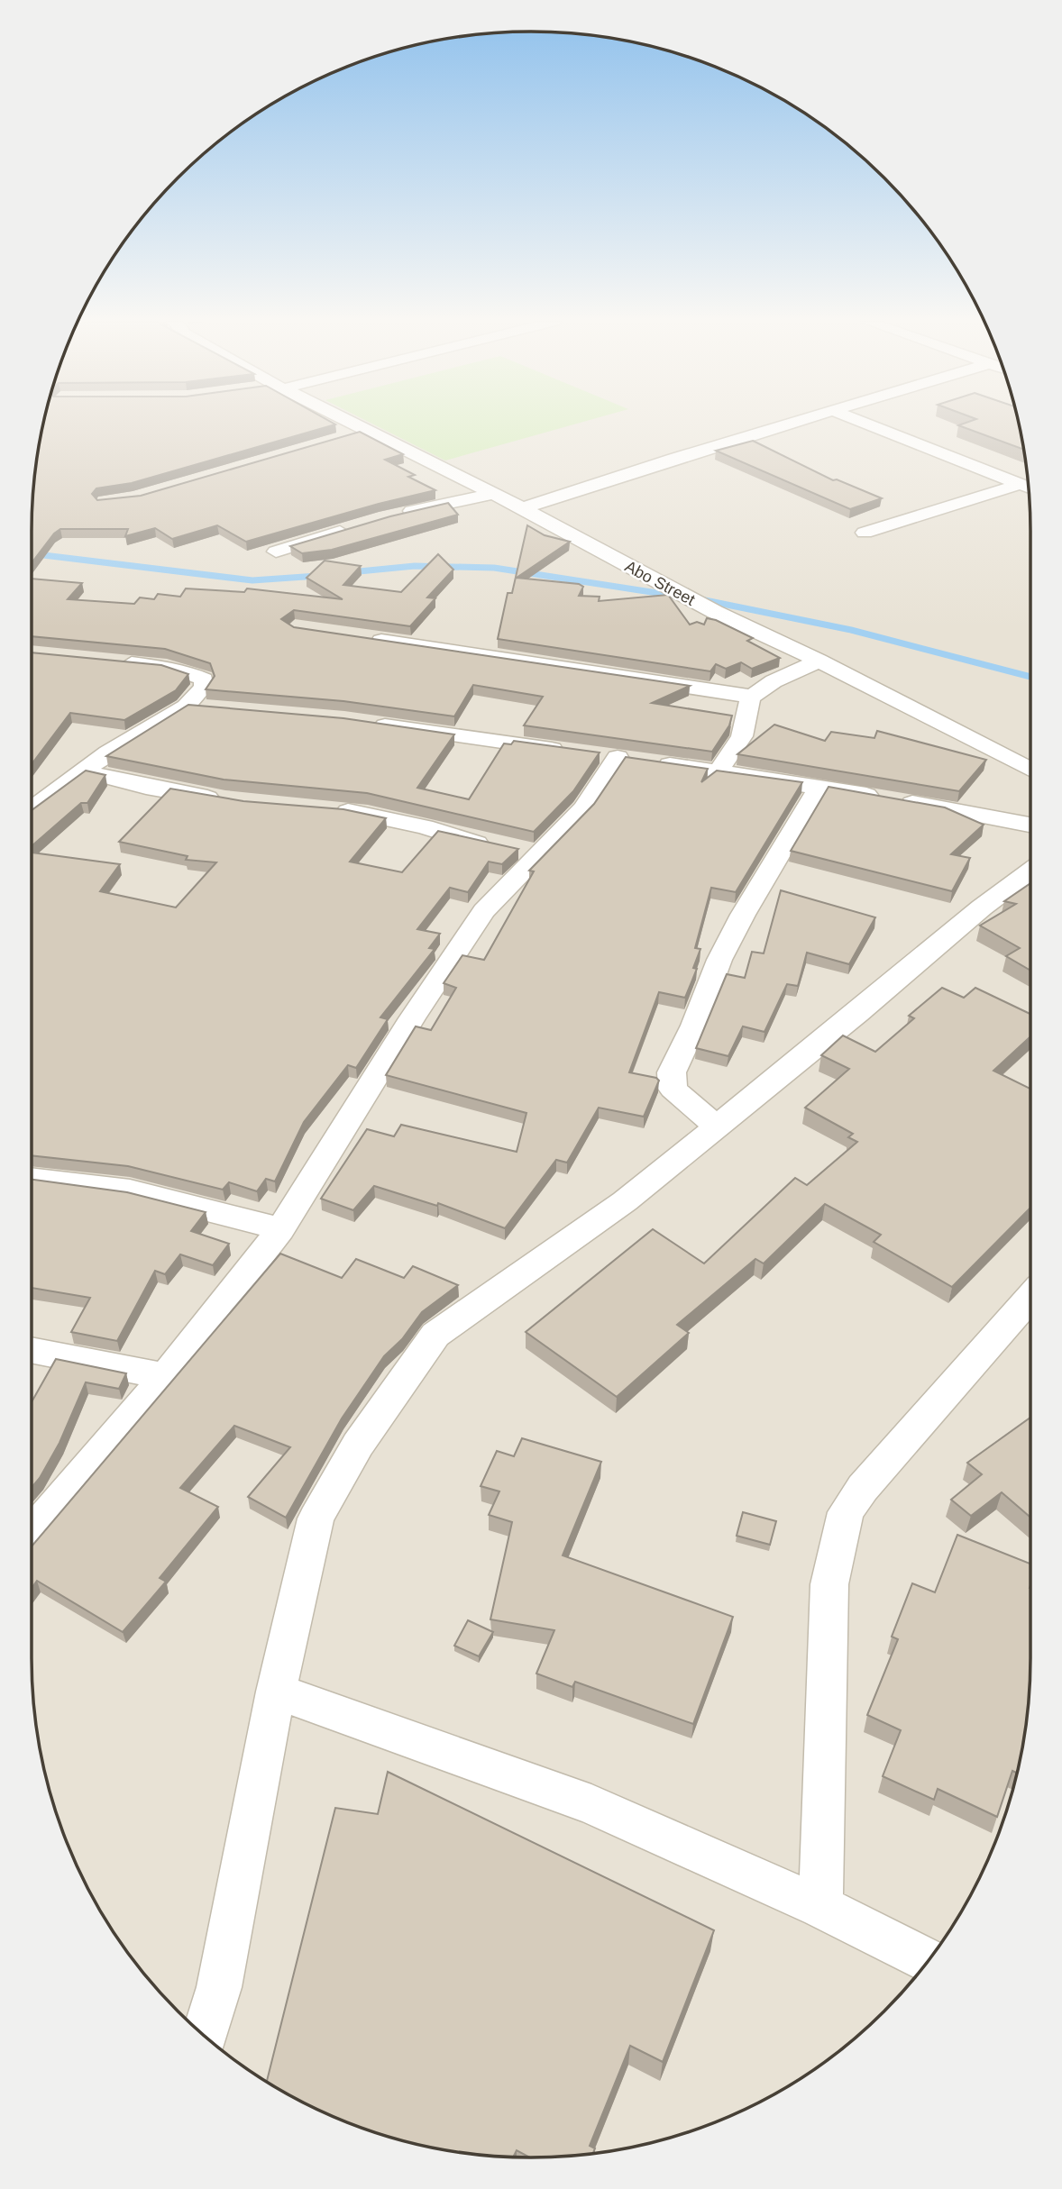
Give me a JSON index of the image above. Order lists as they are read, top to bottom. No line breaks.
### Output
{"streets":{"street":["Abo Street"]}}
